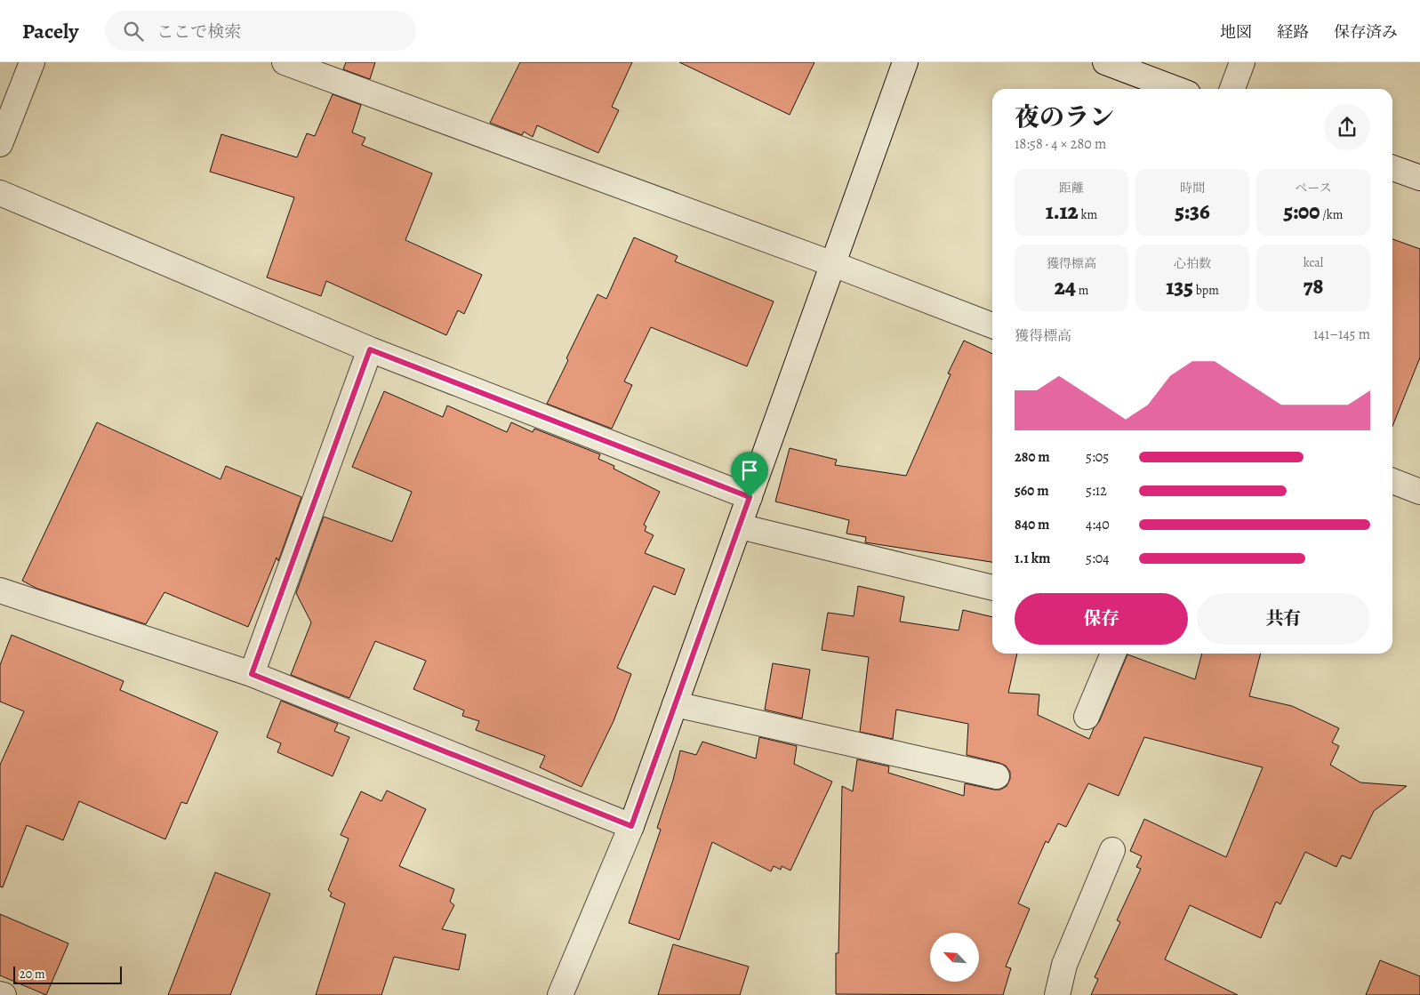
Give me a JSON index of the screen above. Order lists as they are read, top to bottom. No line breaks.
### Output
{"scale_bar":"20 m","north":"top left","page":{"header":"Pacely","search":"ここで検索","nav":["地図","経路","保存済み"],"heading":["夜のラン","18:58 · 4 × 280 m"],"stats":[["距離","1.12 km"],["時間","5:36"],["ペース","5:00 /km"],["獲得標高","24 m"],["心拍数","135 bpm"],["kcal","78"]],"chart":["獲得標高","141–145 m"],"list":[{"name":"280 m","note":"5:05"},{"name":"560 m","note":"5:12"},{"name":"840 m","note":"4:40"},{"name":"1.1 km","note":"5:04"}],"buttons":["保存","共有"],"scale":"20 m"}}
